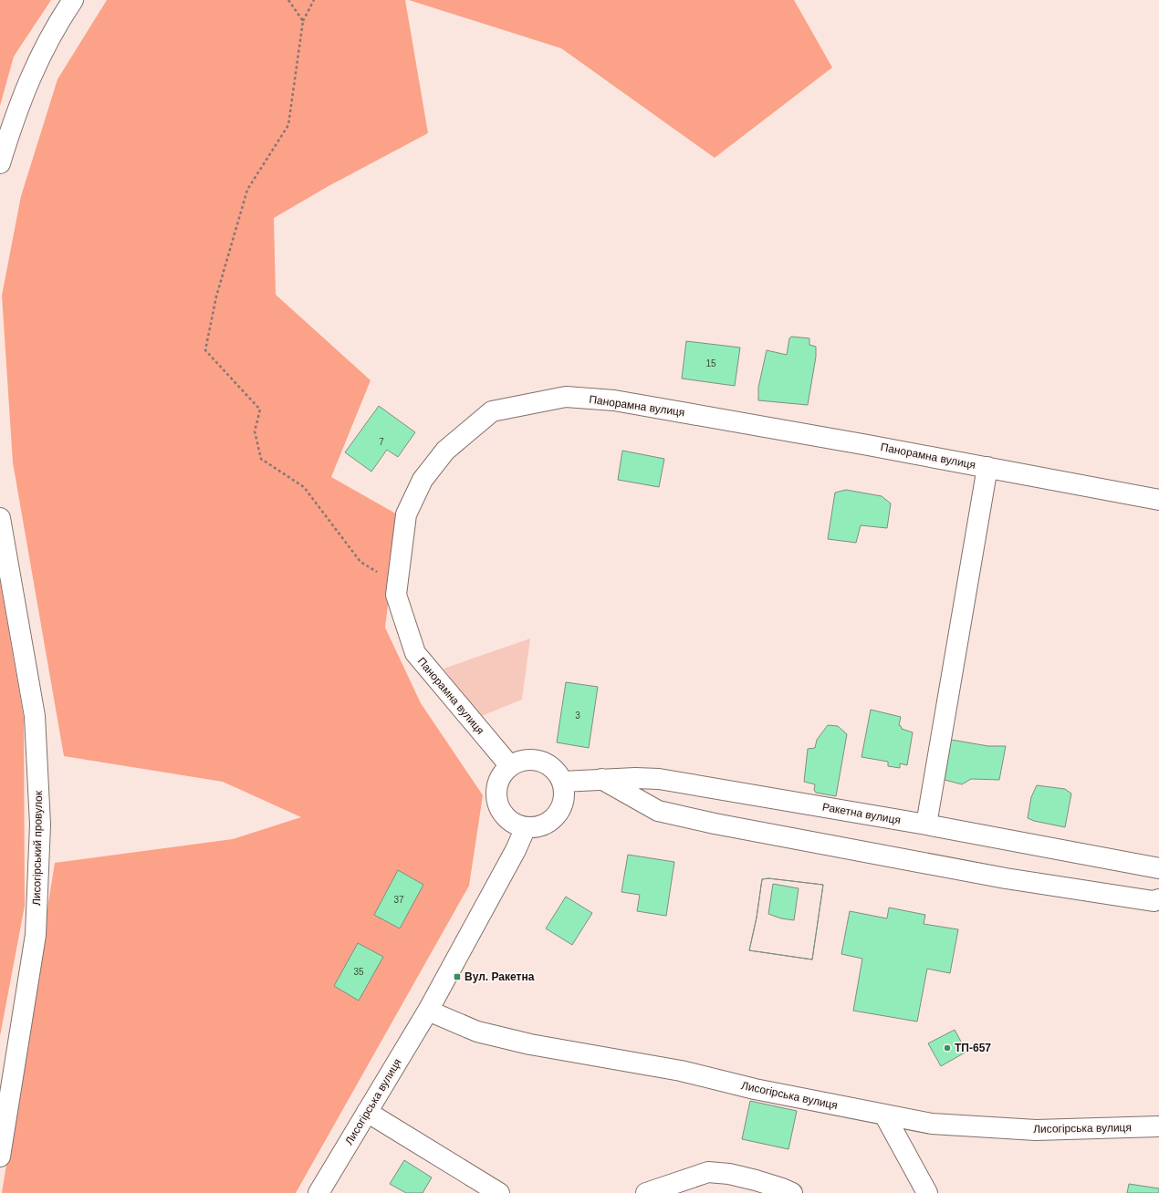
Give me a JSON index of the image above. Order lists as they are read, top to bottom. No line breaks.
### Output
{"streets":{"street":["Панорамна вулиця","Ракетна вулиця","Лисогірський провулок","Лисогірська вулиця"]},"crossings":[["Панорамна вулиця","Ракетна вулиця"],["Панорамна вулиця","Лисогірська вулиця"],["Ракетна вулиця","Лисогірська вулиця"]],"places":{"transit":["Вул. Ракетна"],"other":["ТП-657"]},"house_numbers":["15","7","3","37","35"]}
